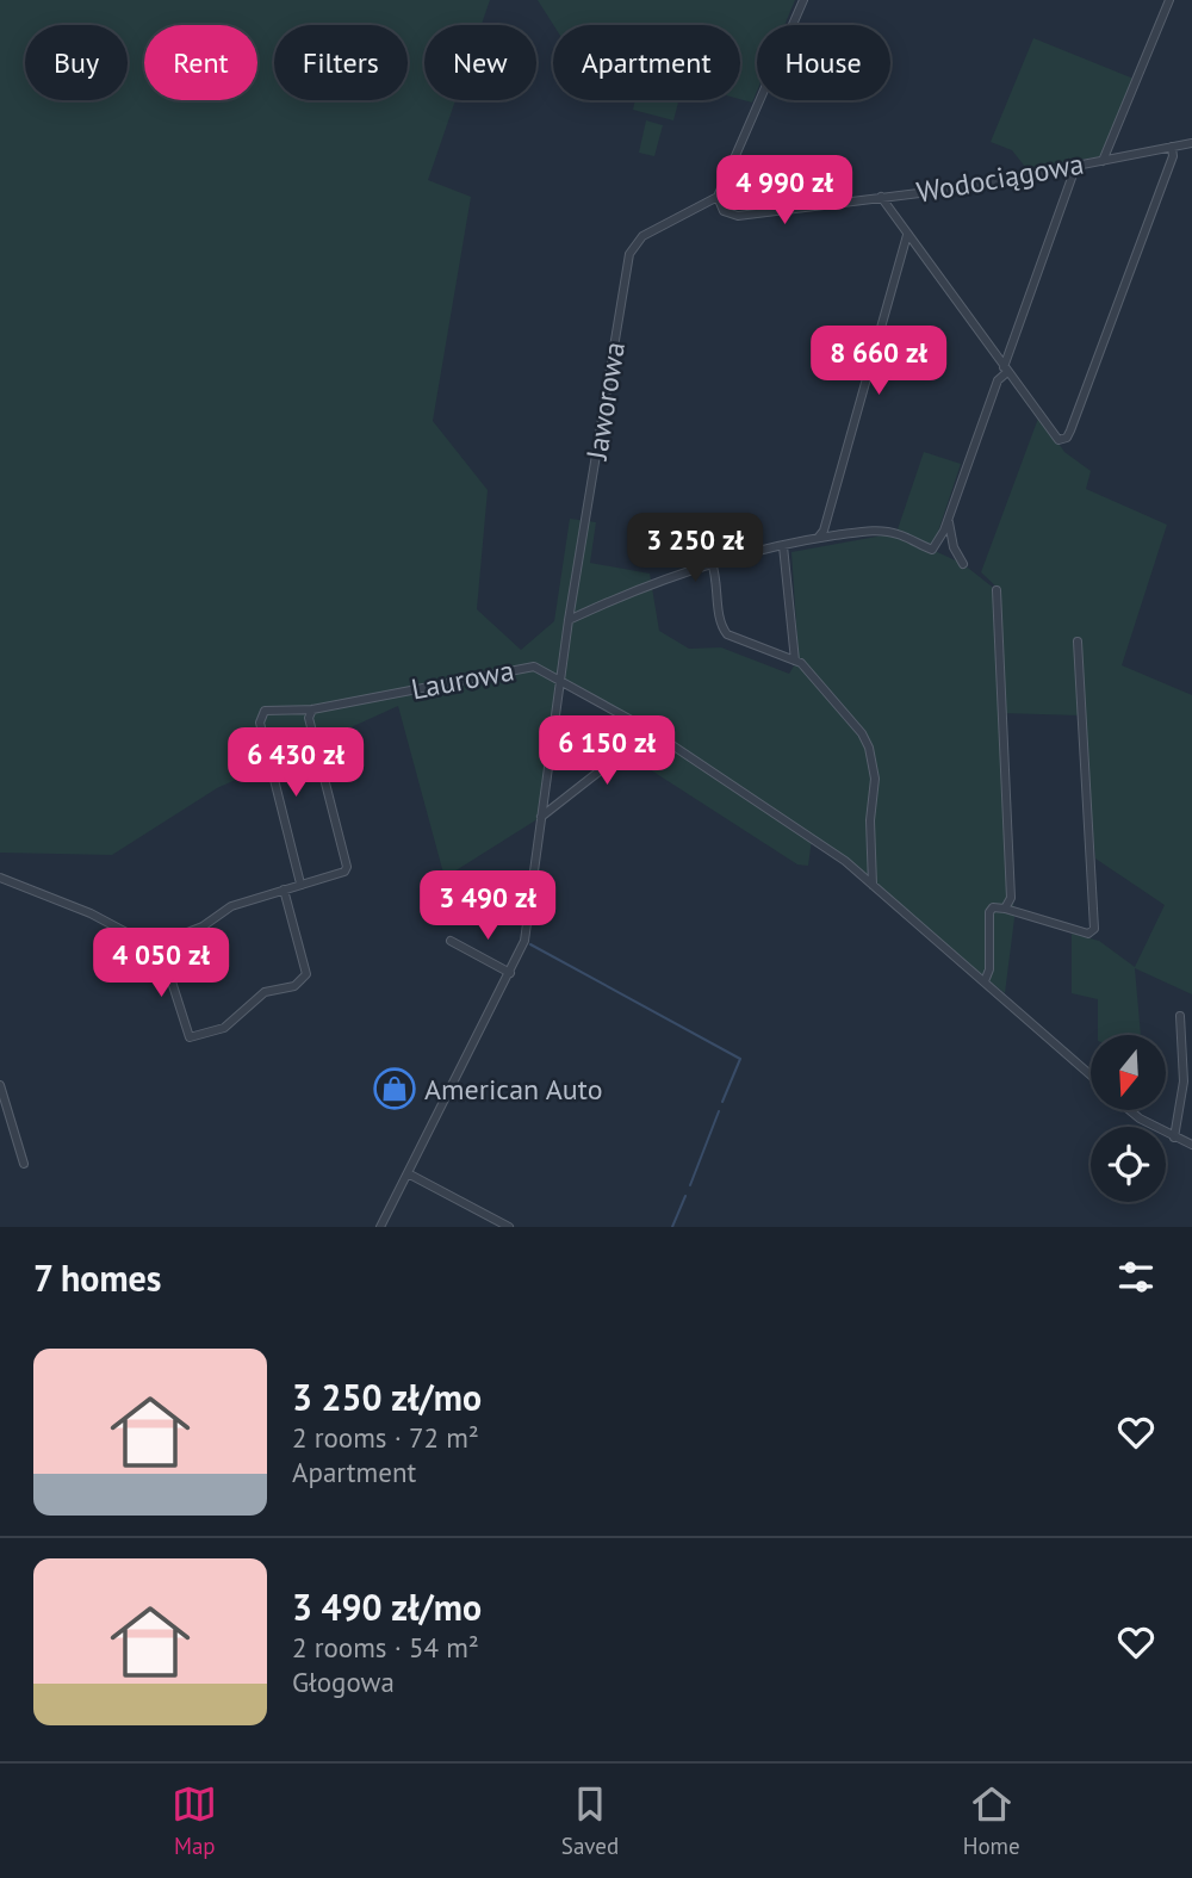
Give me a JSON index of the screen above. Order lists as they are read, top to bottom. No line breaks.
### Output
{"streets":{"street":["Wodociągowa","Jaworowa","Laurowa"]},"crossings":[["Wodociągowa","Jaworowa"],["Jaworowa","Laurowa"]],"places":{"shop":["American Auto"]},"north":"bottom","page":{"chip":["Buy","Rent","Filters","New","Apartment","House"],"price":["4 990 zł","8 660 zł","3 250 zł","6 150 zł","6 430 zł","3 490 zł","4 050 zł"],"heading":"7 homes","list":[{"name":"3 250 zł/mo","note":"2 rooms · 72 m² · Apartment"},{"name":"3 490 zł/mo","note":"2 rooms · 54 m² · Głogowa"}],"tabs":["Map","Saved","Home"]}}
